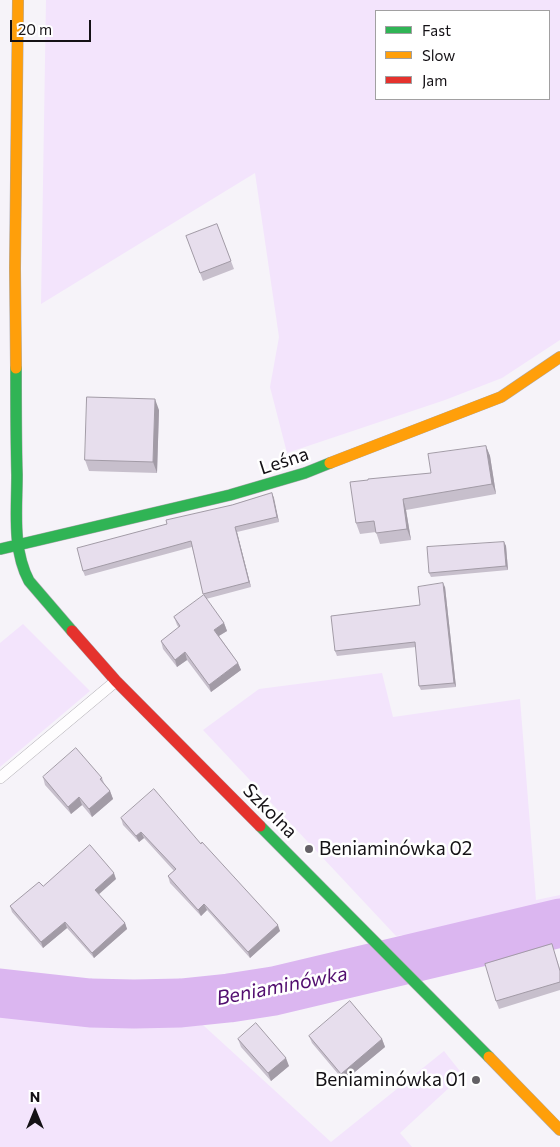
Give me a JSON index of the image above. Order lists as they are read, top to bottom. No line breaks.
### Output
{"streets":{"street":["Leśna","Szkolna"]},"crossings":[["Leśna","Szkolna"]],"water":["Beniaminówka"],"places":["Beniaminówka 02","Beniaminówka 01"],"legend":["Fast","Slow","Jam"],"scale_bar":"20 m","north":"top"}
